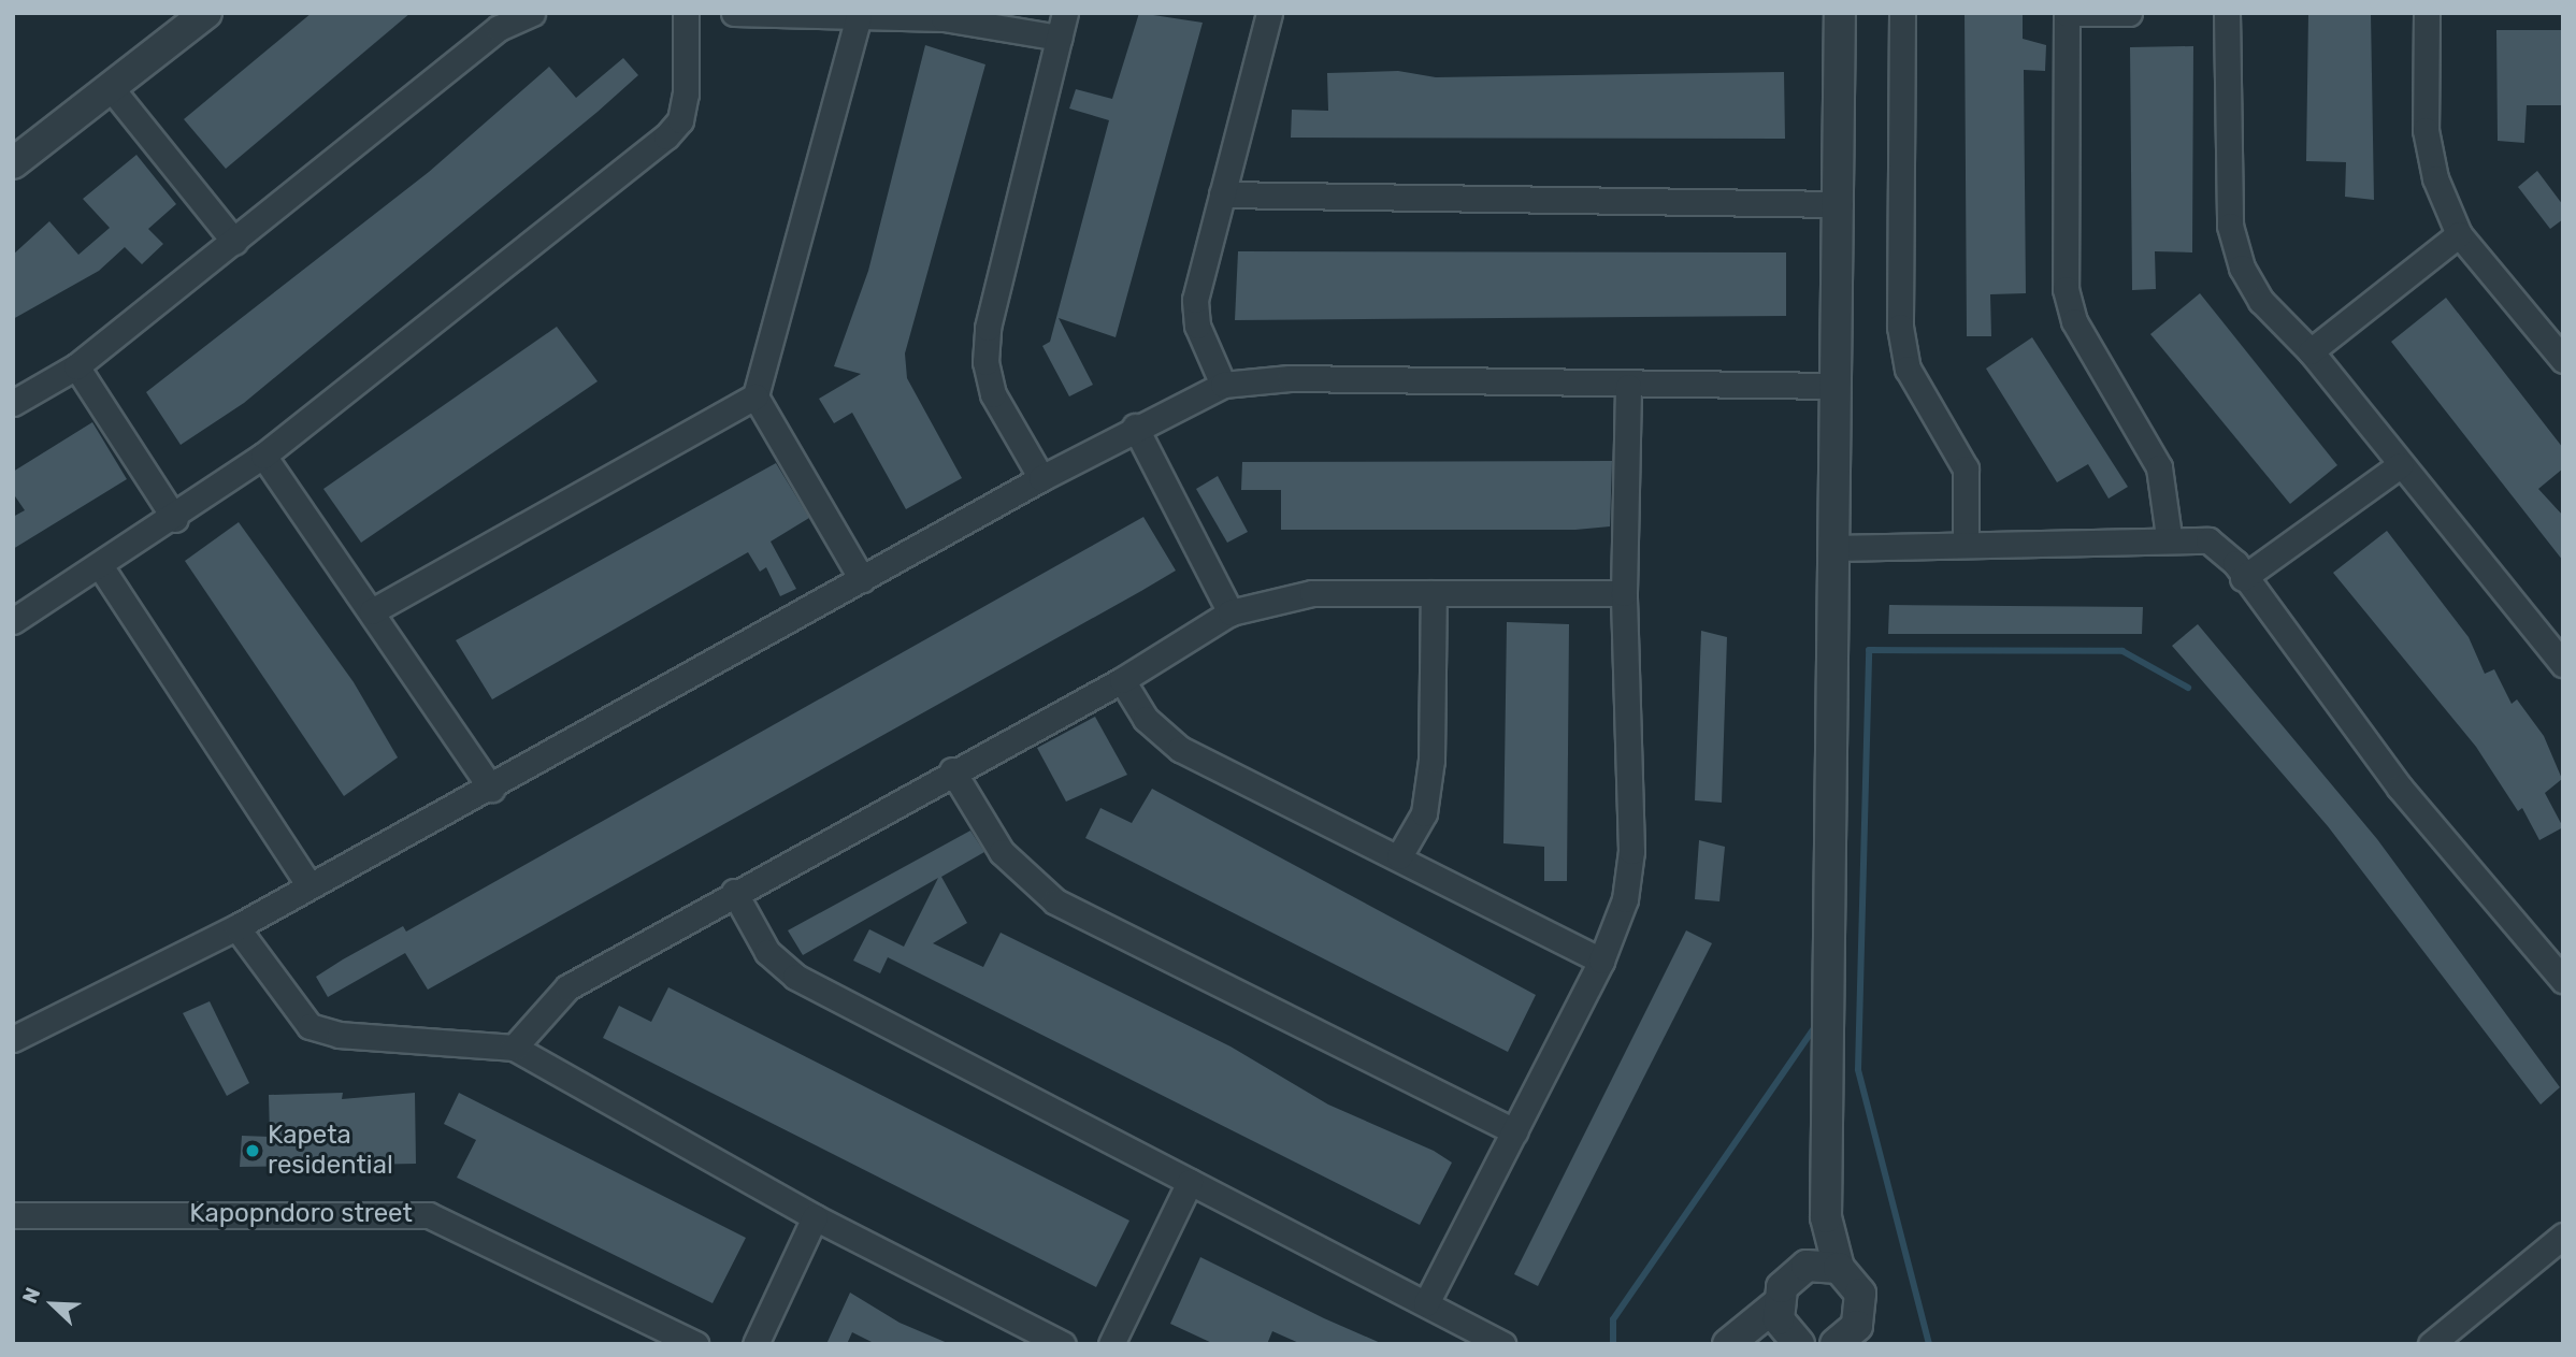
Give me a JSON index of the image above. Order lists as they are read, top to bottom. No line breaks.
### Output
{"streets":{"street":["Kapopndoro street"]},"places":["Kapeta residential"],"north":"top left"}
